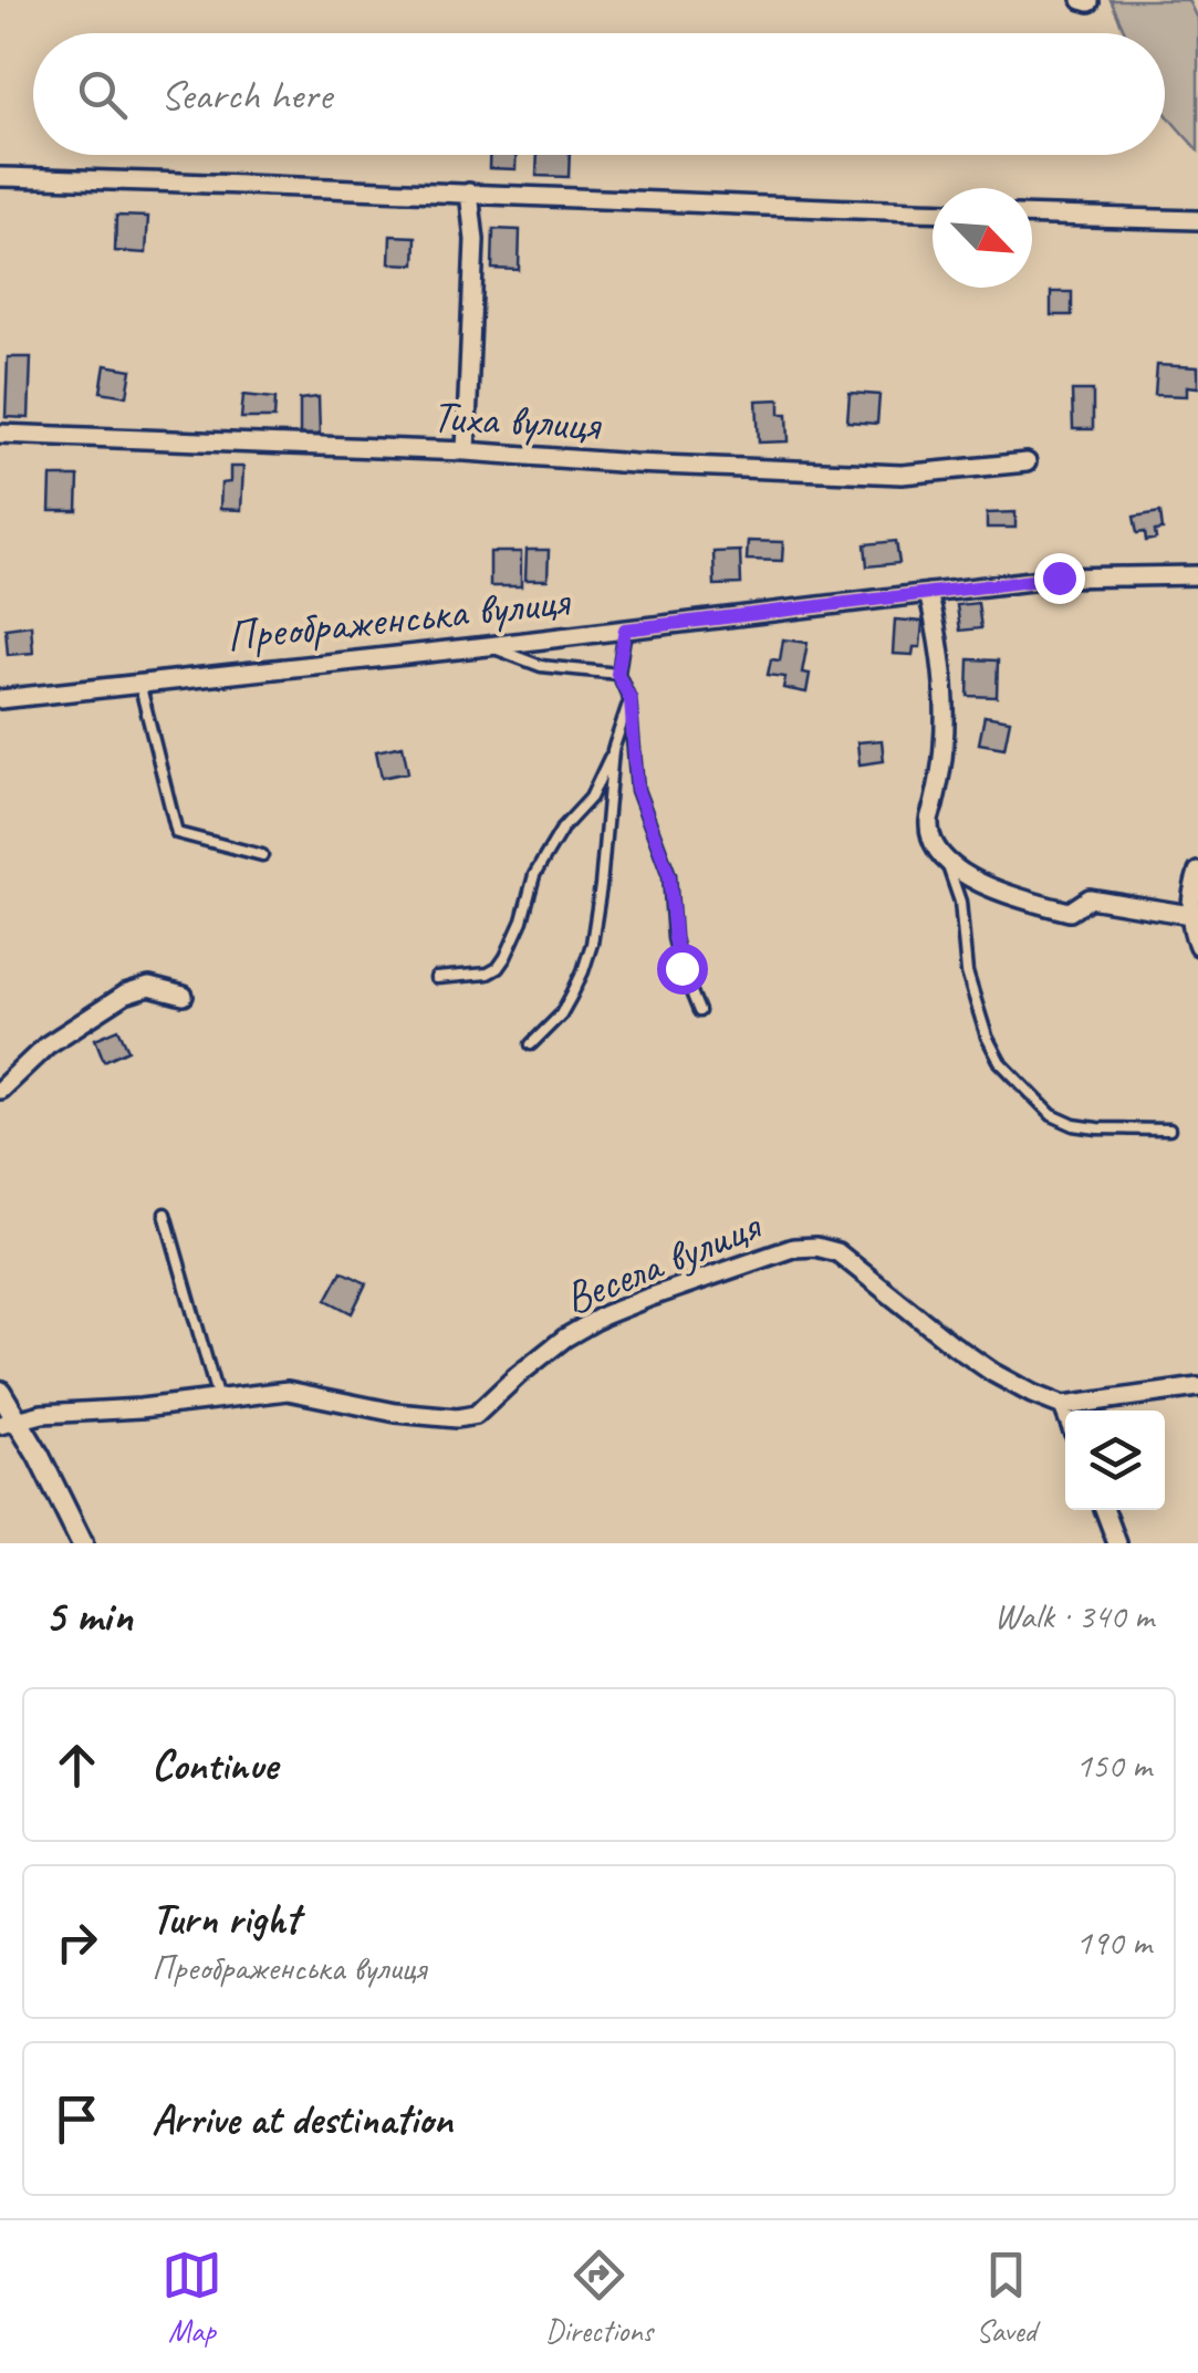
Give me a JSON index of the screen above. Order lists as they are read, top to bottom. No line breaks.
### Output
{"streets":{"street":["Тиха вулиця","Преображенська вулиця","Весела вулиця"]},"north":"bottom right","page":{"search":"Search here","heading":["5 min","Walk · 340 m"],"list":[["Continue","150 m"],["Turn right","Преображенська вулиця","190 m"],"Arrive at destination"],"nav":["Map","Directions","Saved"]}}
